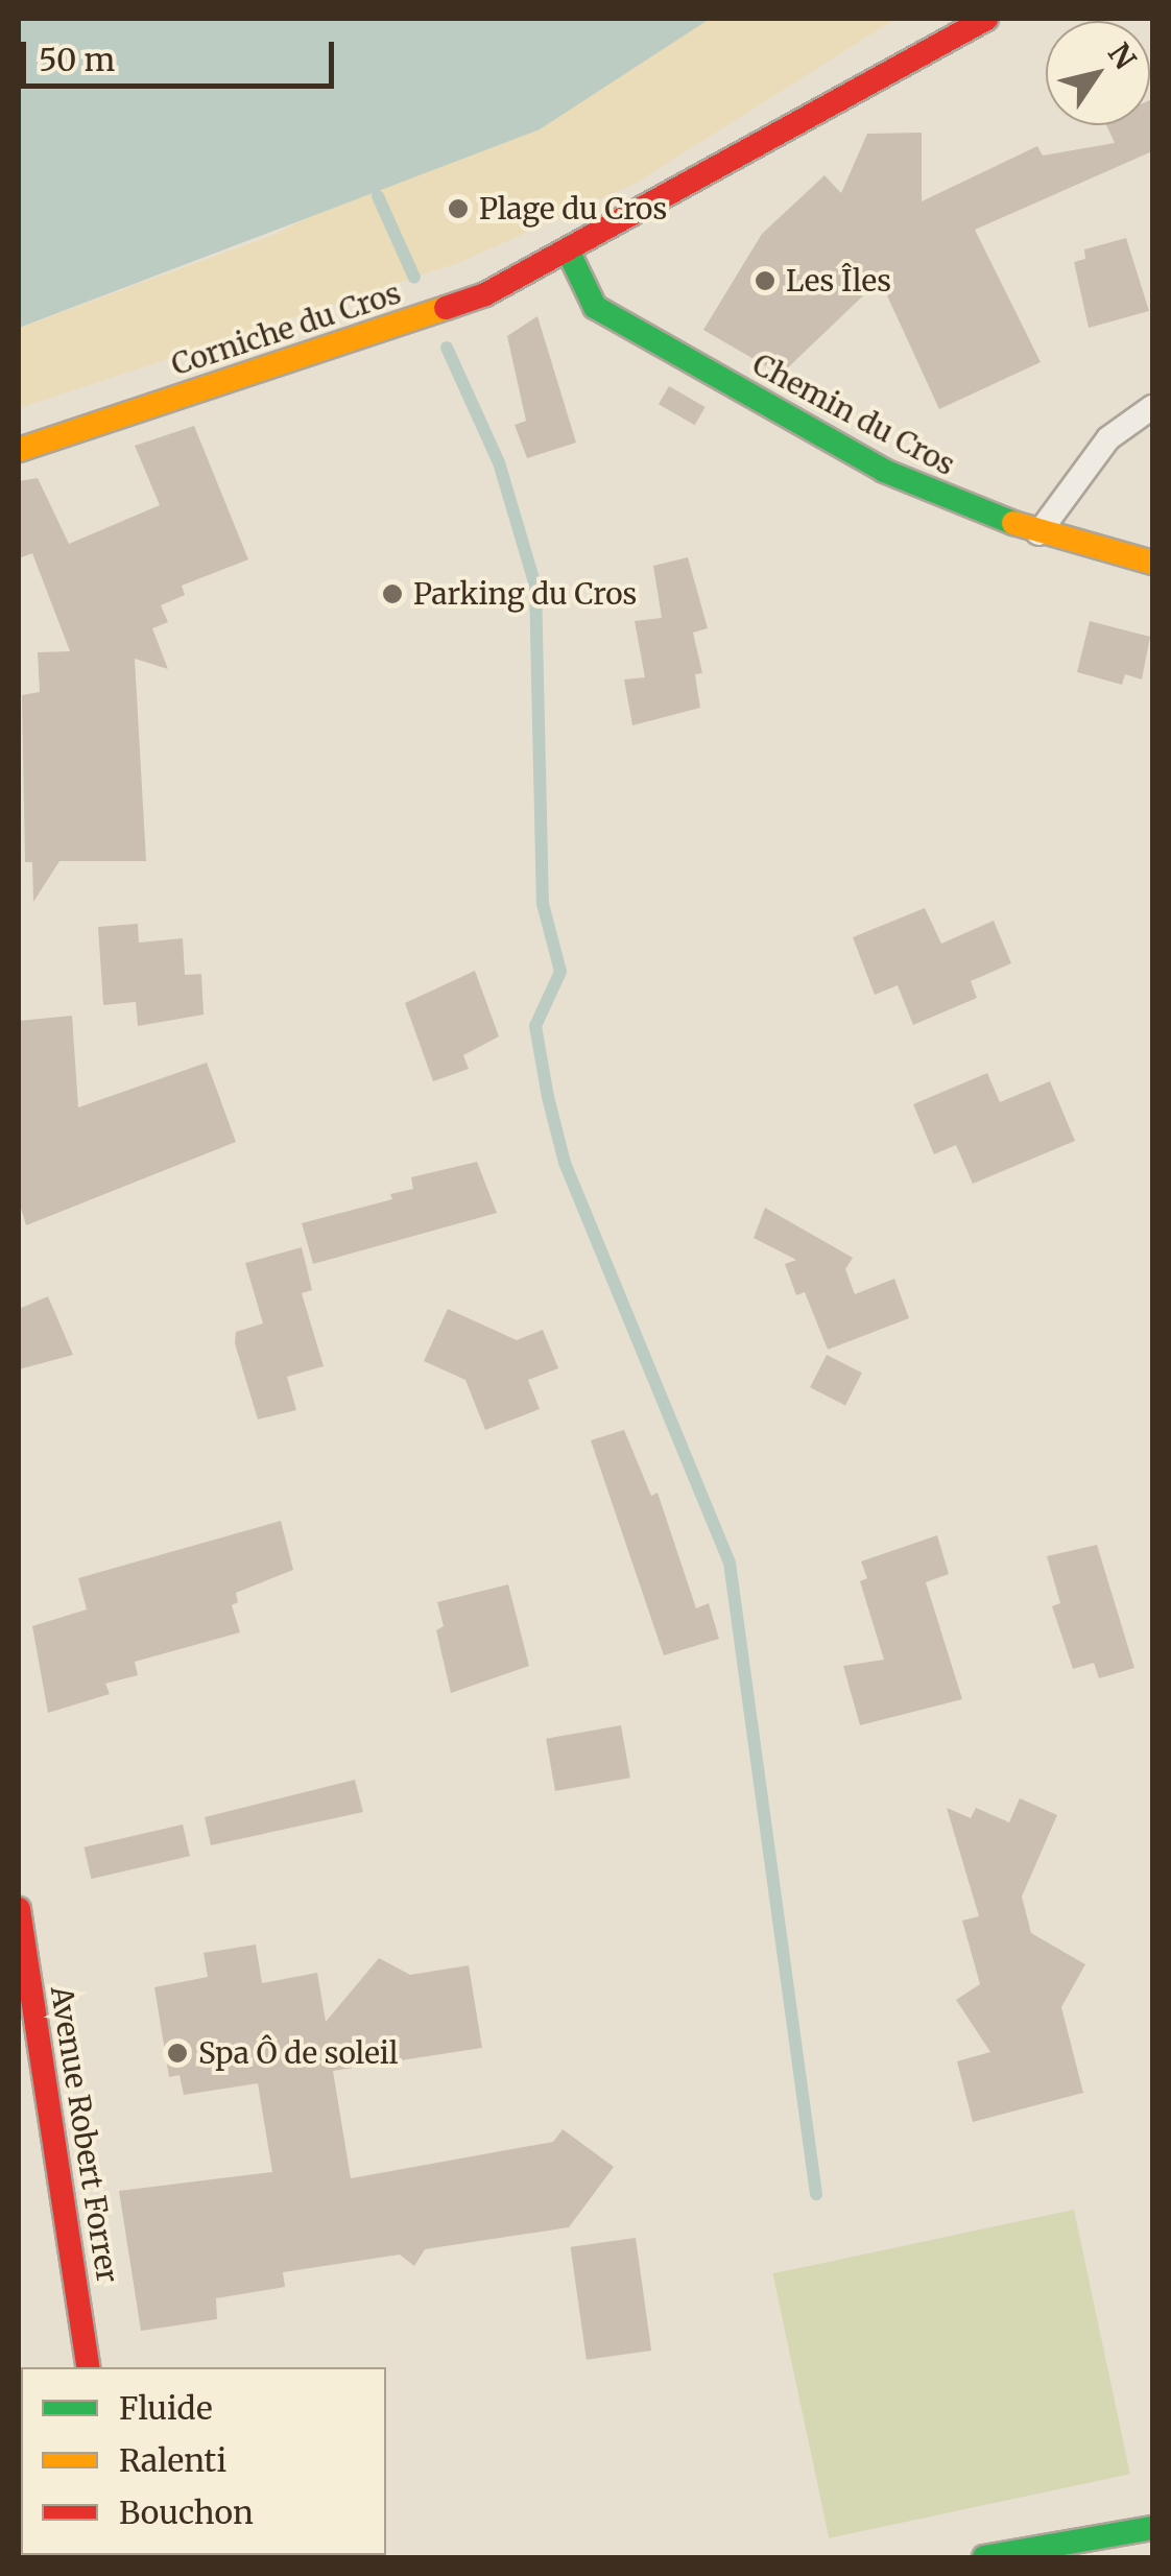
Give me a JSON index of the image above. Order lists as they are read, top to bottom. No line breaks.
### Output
{"streets":{"street":["Corniche du Cros","Chemin du Cros","Avenue Robert Forrer"]},"crossings":[["Corniche du Cros","Chemin du Cros"]],"places":["Plage du Cros","Les Îles","Parking du Cros","Spa Ô de soleil"],"legend":["Fluide","Ralenti","Bouchon"],"scale_bar":"50 m","north":"top right"}
